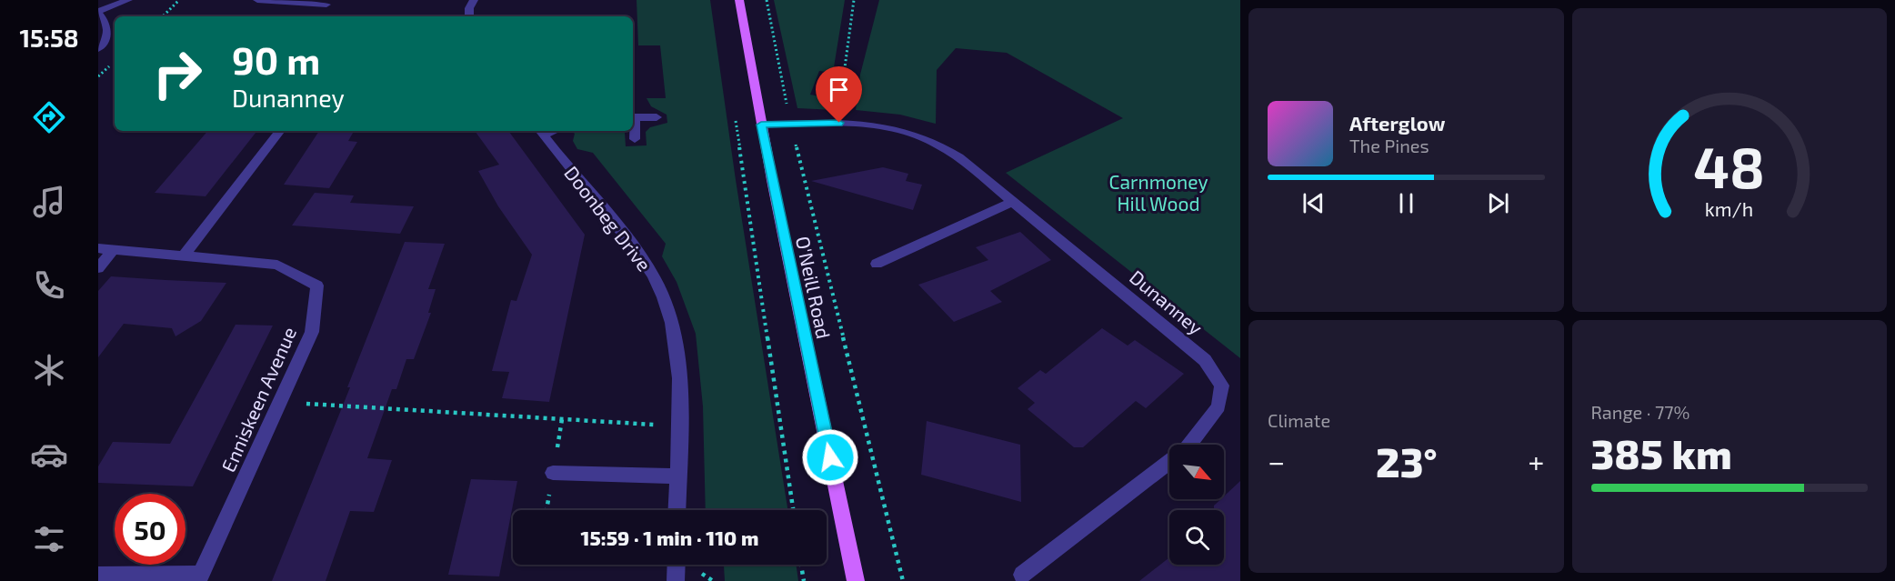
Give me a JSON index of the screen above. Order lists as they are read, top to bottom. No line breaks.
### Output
{"streets":{"main road":["O'Neill Road"],"street":["Doonbeg Drive","Dunanney","Enniskeen Avenue"]},"crossings":[["O'Neill Road","Dunanney"]],"parks":["Carnmoney Hill Wood"],"north":"bottom right","page":{"tabs":"15:58","turn":["90 m","Dunanney"],"song":["Afterglow","The Pines"],"tile":["Climate",["Range · 77%","385 km"]],"heat":["−","23°","+"],"limit":"50","trip":"15:59 · 1 min · 110 m","gauge":["48","km/h"]}}
